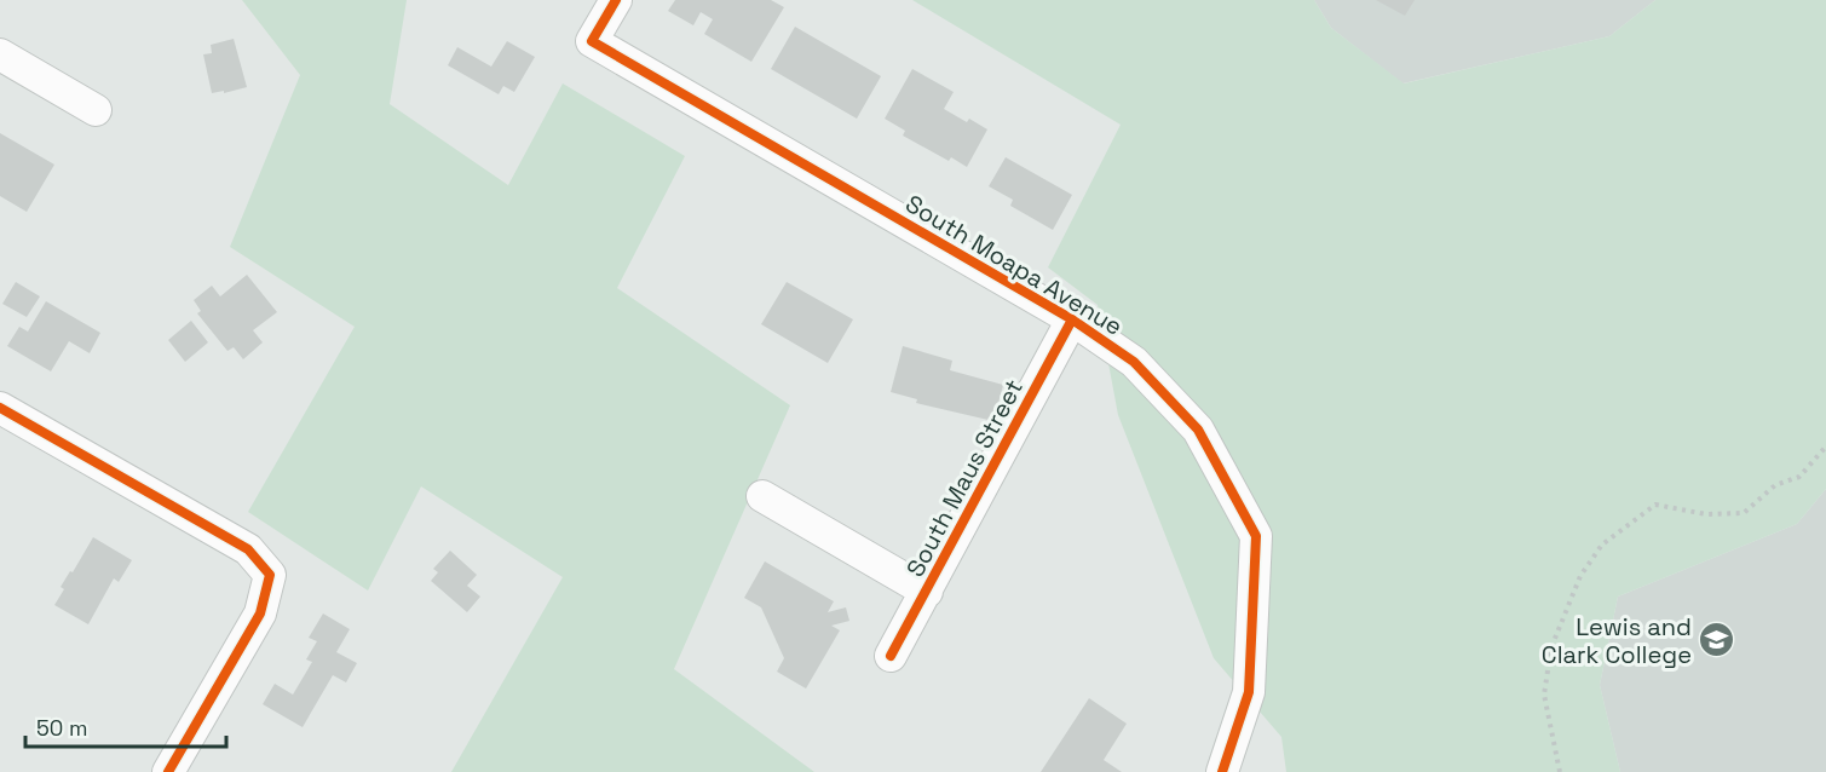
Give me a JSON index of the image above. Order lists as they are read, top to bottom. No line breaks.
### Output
{"streets":{"street":["South Moapa Avenue","South Maus Street"]},"crossings":[["South Moapa Avenue","South Maus Street"]],"places":{"school or university":["Lewis and Clark College"]},"scale_bar":"50 m"}
